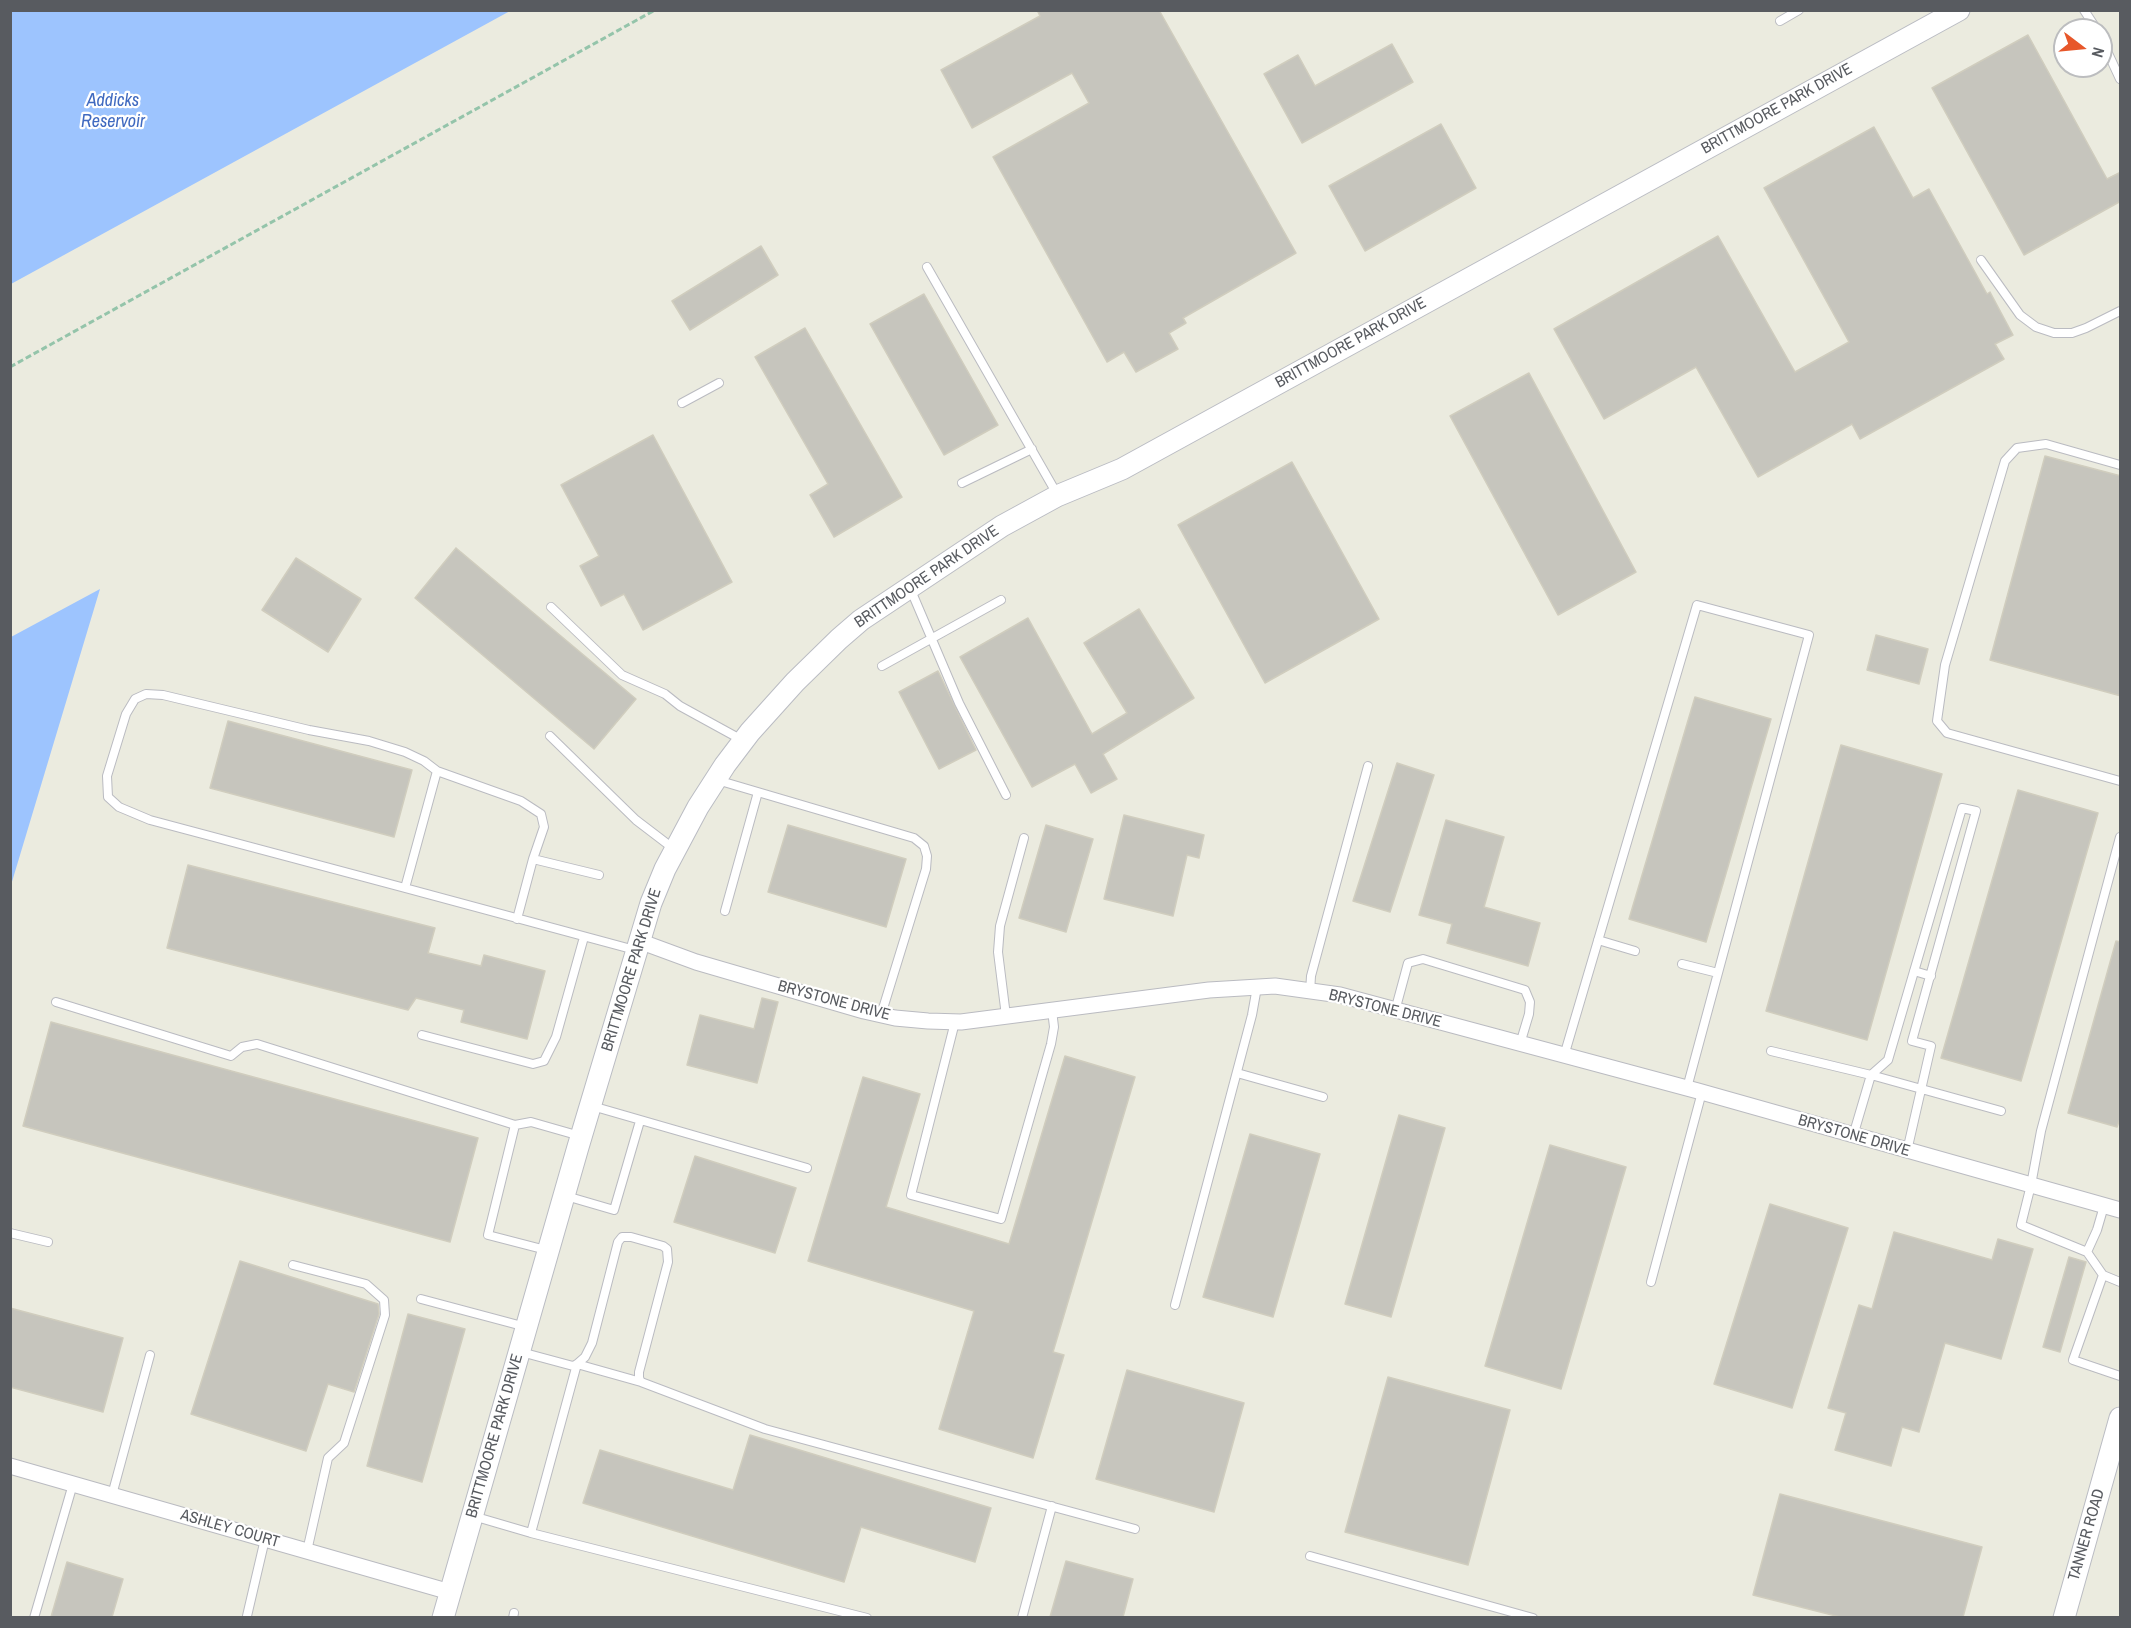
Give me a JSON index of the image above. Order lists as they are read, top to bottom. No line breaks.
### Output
{"streets":{"street":["BRITTMOORE PARK DRIVE","BRYSTONE DRIVE","ASHLEY COURT","TANNER ROAD"]},"crossings":[["BRITTMOORE PARK DRIVE","BRYSTONE DRIVE"],["BRITTMOORE PARK DRIVE","ASHLEY COURT"]],"water":["Addicks Reservoir"],"north":"right"}
